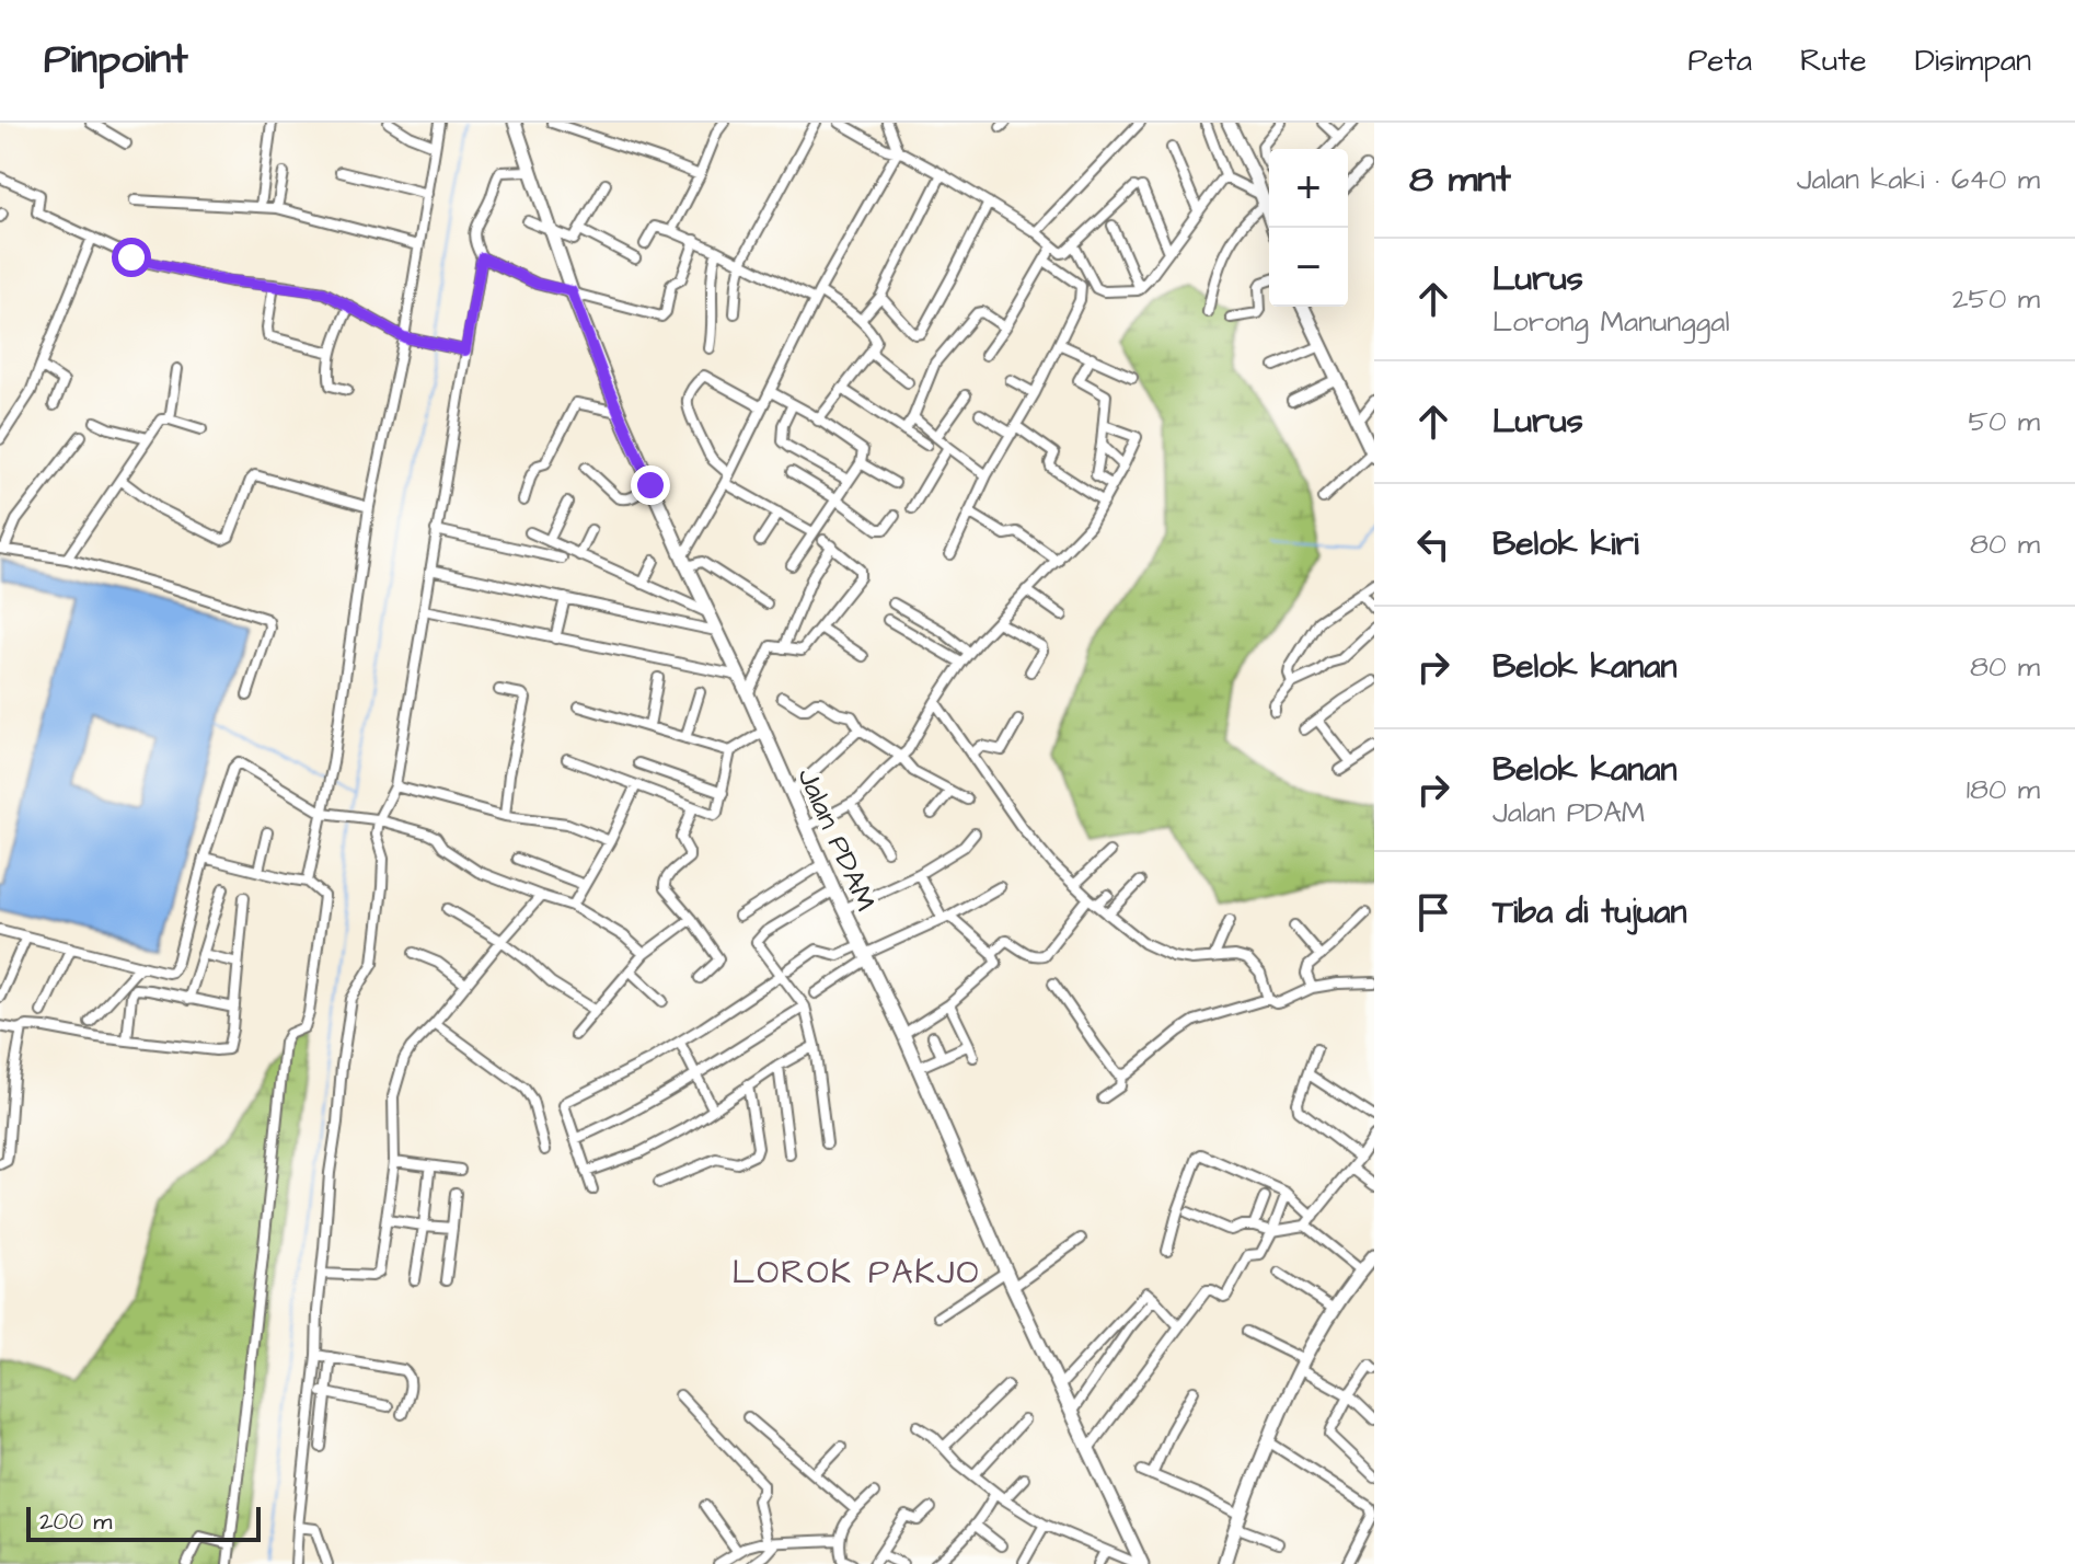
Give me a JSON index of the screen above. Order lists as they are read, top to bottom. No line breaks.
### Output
{"streets":{"street":["Jalan PDAM"]},"districts":["LOROK PAKJO"],"scale_bar":"200 m","page":{"header":"Pinpoint","nav":["Peta","Rute","Disimpan"],"heading":["8 mnt","Jalan kaki · 640 m"],"map_buttons":["+","−"],"list":[["Lurus","Lorong Manunggal","250 m"],["Lurus","50 m"],["Belok kiri","80 m"],["Belok kanan","80 m"],["Belok kanan","Jalan PDAM","180 m"],"Tiba di tujuan"],"scale":"200 m"}}
